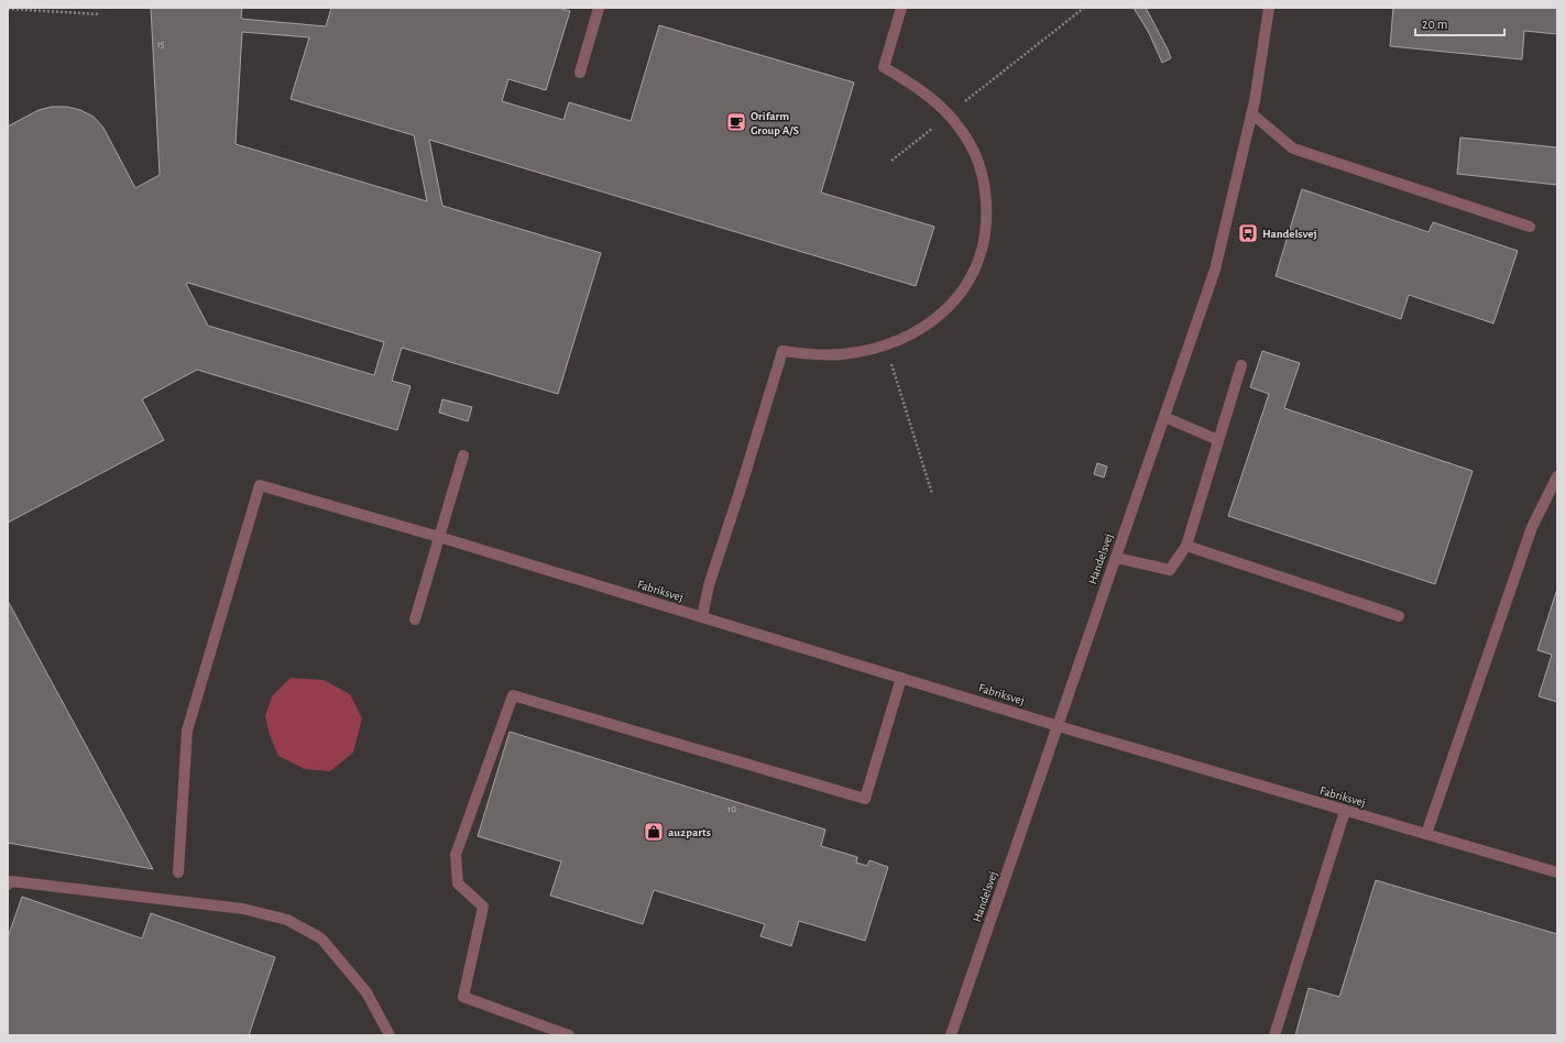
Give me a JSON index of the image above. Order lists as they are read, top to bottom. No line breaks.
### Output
{"streets":{"street":["Handelsvej","Fabriksvej"]},"crossings":[["Handelsvej","Fabriksvej"]],"places":{"cafe":["Orifarm Group A/S"],"bus stop":["Handelsvej"],"shop":["au2parts"]},"house_numbers":["15","10"],"scale_bar":"20 m"}
